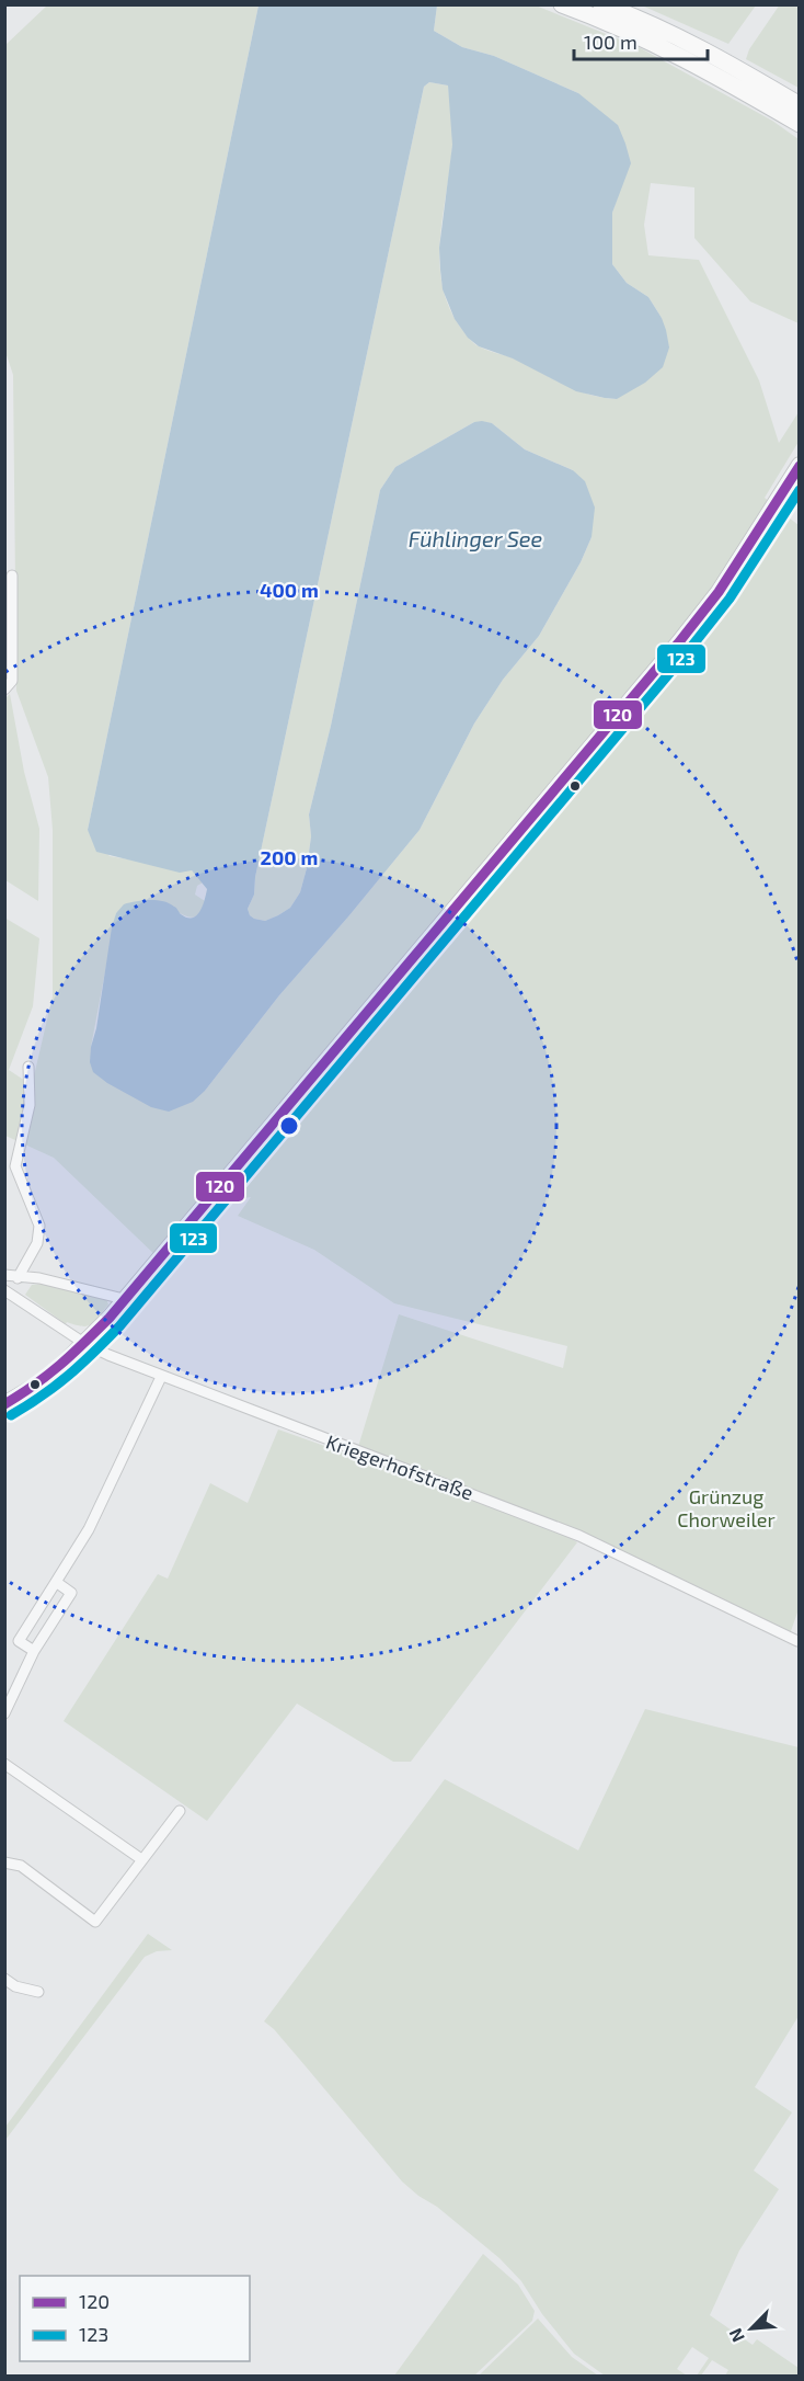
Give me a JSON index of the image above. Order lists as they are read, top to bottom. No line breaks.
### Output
{"streets":{"street":["Kriegerhofstraße"]},"water":["Fühlinger See"],"parks":["Grünzug Chorweiler"],"lines":["transit line 120","transit line 123"],"legend":["120","123"],"scale_bar":"100 m","north":"bottom left","rings":["400 m","200 m"]}
